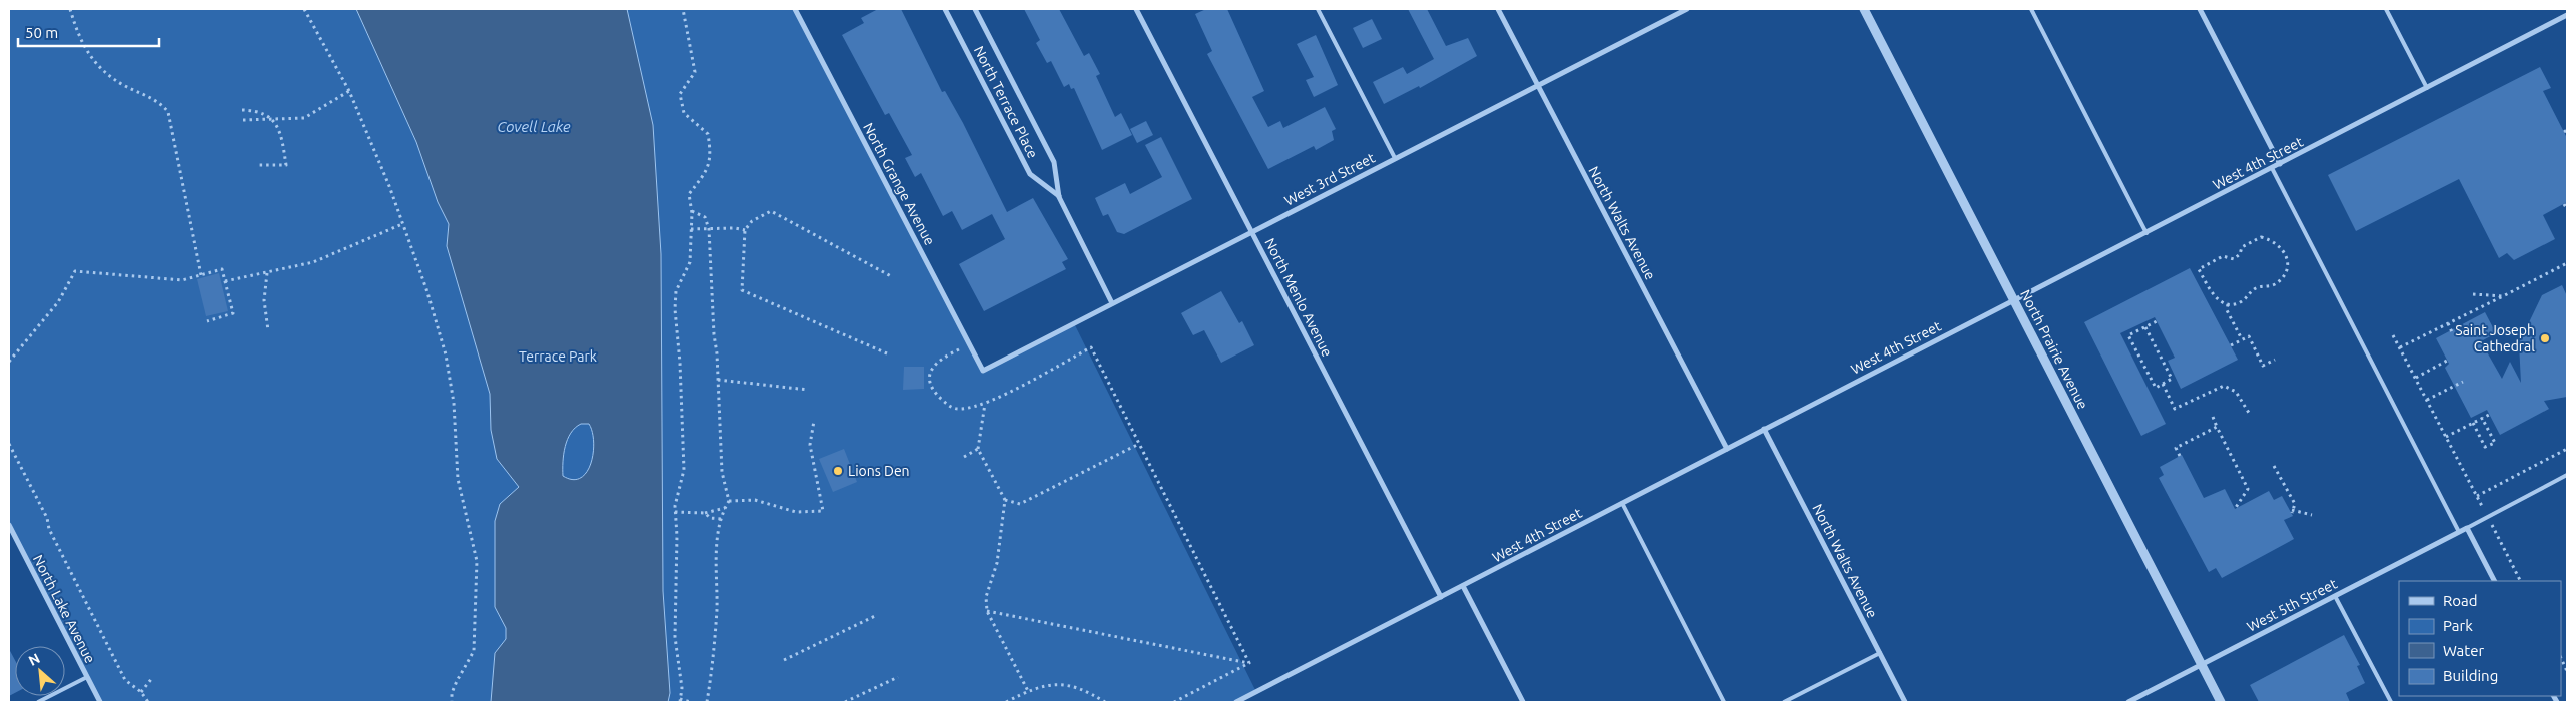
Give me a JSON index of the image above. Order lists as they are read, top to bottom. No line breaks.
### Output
{"streets":{"street":["North Terrace Place","West 4th Street","West 3rd Street","North Grange Avenue","North Walts Avenue","North Menlo Avenue","North Prairie Avenue","West 5th Street","North Lake Avenue"]},"crossings":[["North Terrace Place","West 3rd Street"],["West 4th Street","North Walts Avenue"],["West 4th Street","North Menlo Avenue"],["West 4th Street","North Prairie Avenue"],["West 3rd Street","North Grange Avenue"],["West 3rd Street","North Walts Avenue"],["West 3rd Street","North Menlo Avenue"],["North Prairie Avenue","West 5th Street"]],"water":["Covell Lake"],"parks":["Terrace Park"],"places":["Saint Joseph Cathedral","Lions Den"],"legend":["Road","Park","Water","Building"],"scale_bar":"50 m","north":"top left"}
